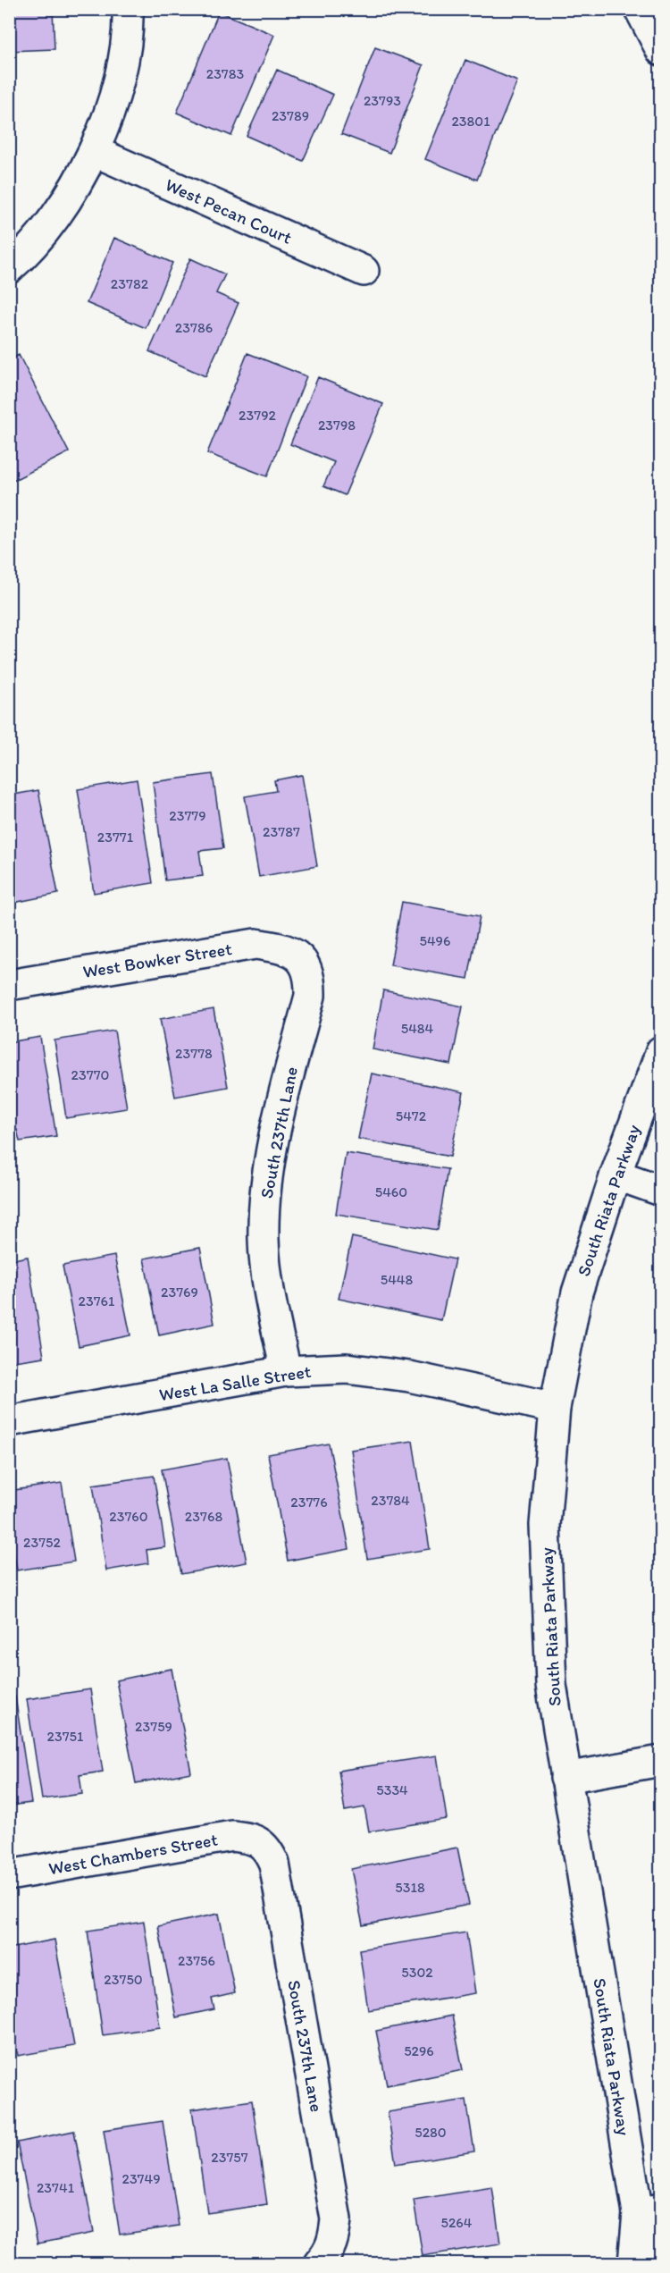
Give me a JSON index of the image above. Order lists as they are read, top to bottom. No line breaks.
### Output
{"streets":{"street":["West Pecan Court","West Bowker Street","South 237th Lane","South Riata Parkway","West La Salle Street","West Chambers Street"]},"crossings":[["West Bowker Street","South 237th Lane"],["South 237th Lane","West La Salle Street"],["South 237th Lane","West Chambers Street"],["South Riata Parkway","West La Salle Street"]],"house_numbers":["23783","23793","23789","23801","23782","23786","23792","23798","23779","23787","23771","5496","5484","23778","23770","5472","5460","5448","23769","23761","23784","23776","23760","23768","23752","23759","23751","5334","5318","23756","5302","23750","5296","5280","23757","23749","23741","5264"]}
